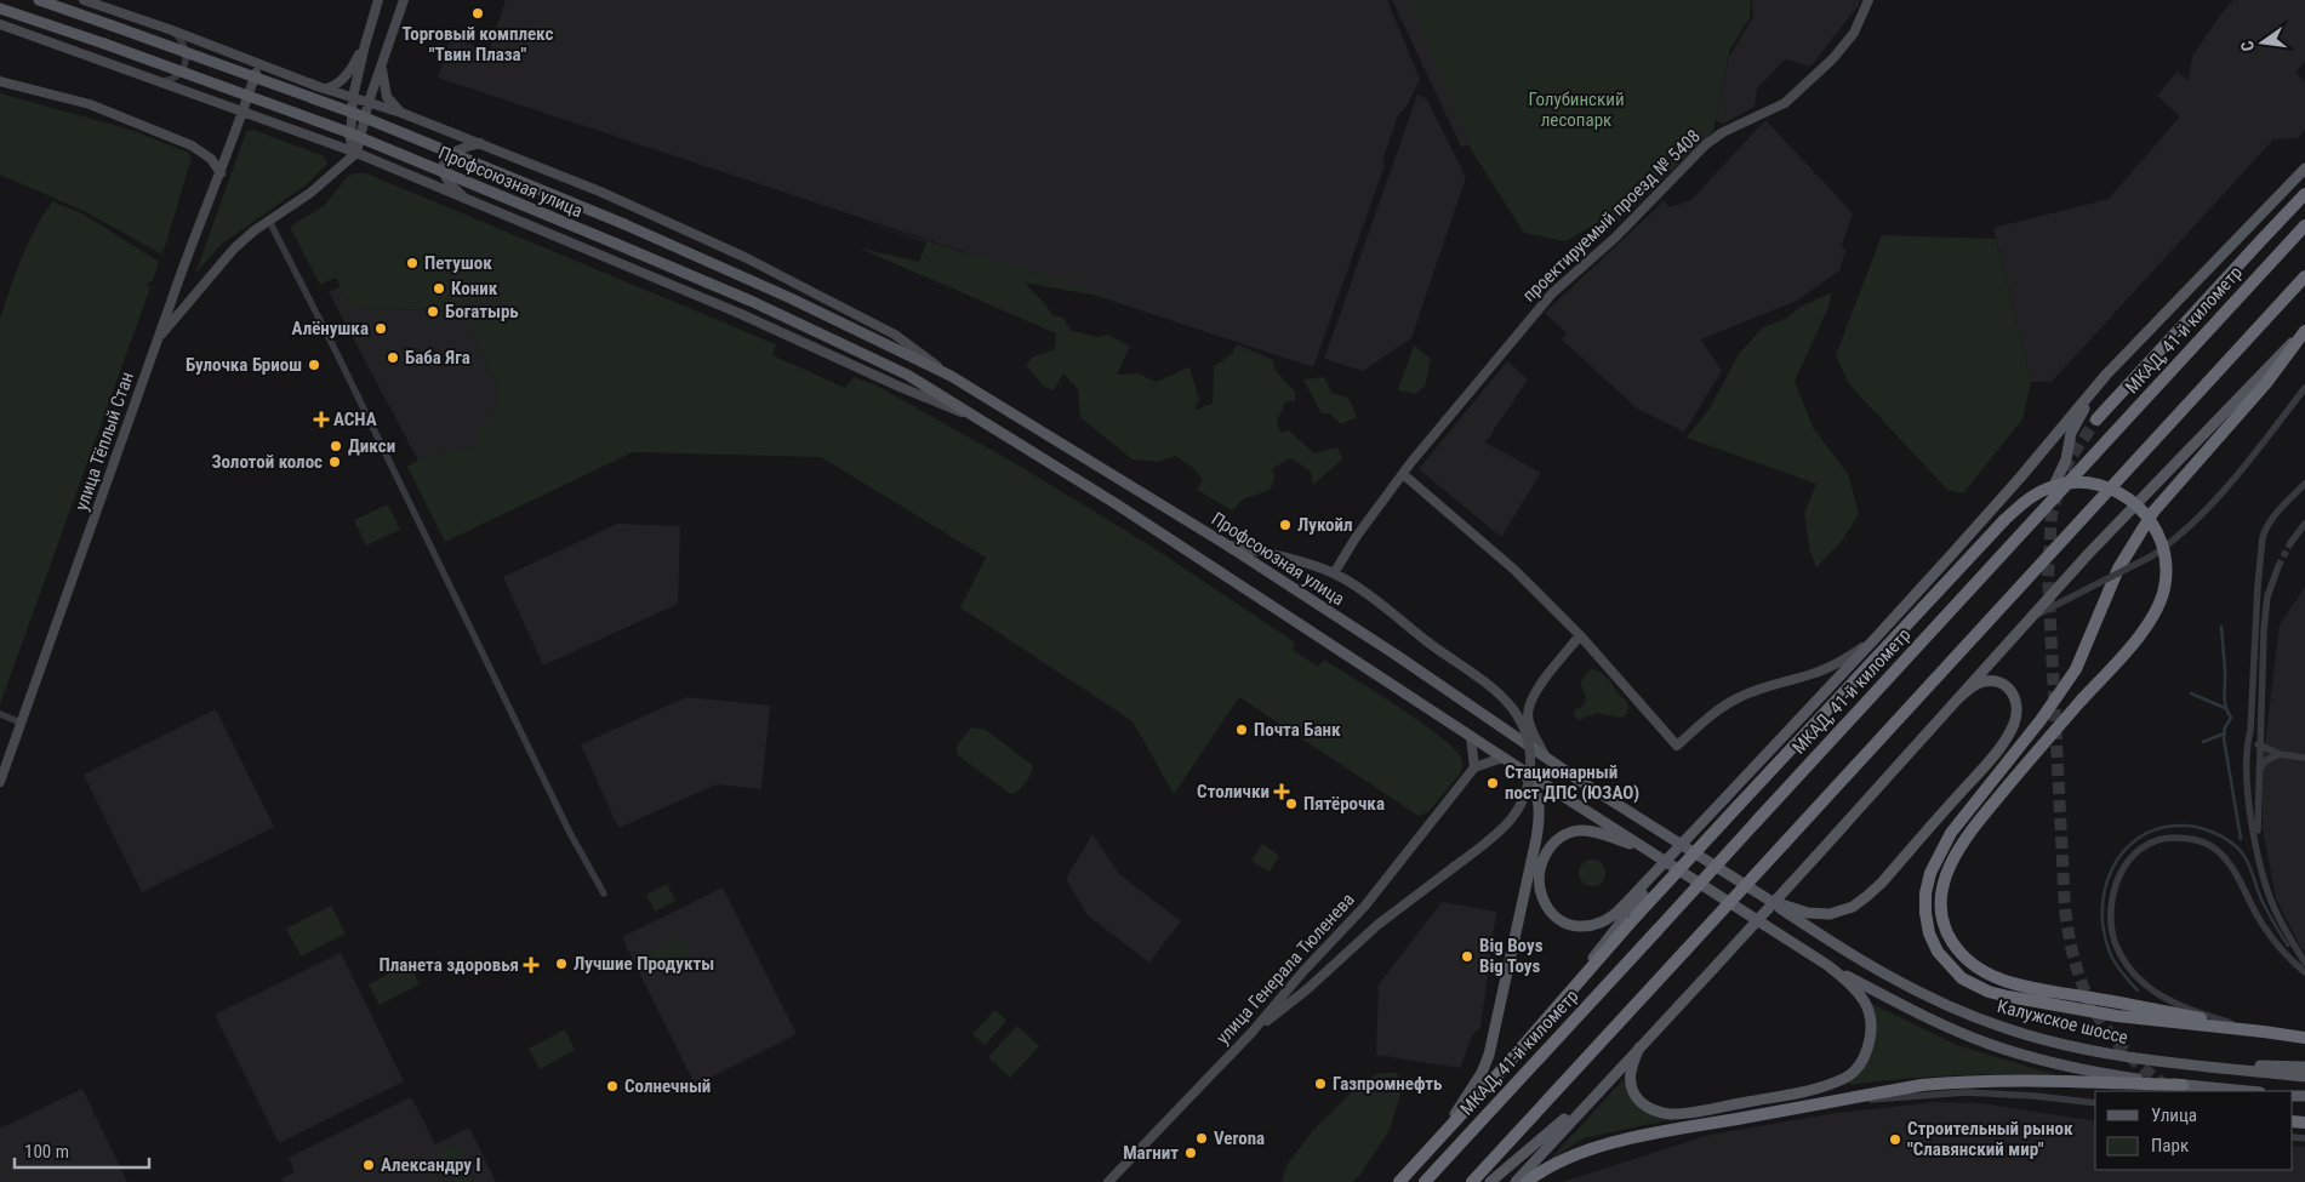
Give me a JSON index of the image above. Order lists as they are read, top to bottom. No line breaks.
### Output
{"streets":{"highway":["МКАД, 41-й километр"],"main road":["Профсоюзная улица","Калужское шоссе"],"street":["проектируемый проезд № 5408","улица Тёплый Стан","улица Генерала Тюленева"]},"crossings":[["Профсоюзная улица","улица Тёплый Стан"],["Профсоюзная улица","Калужское шоссе"]],"parks":["Голубинский лесопарк"],"places":{"other":["Торговый комплекс \"Твин Плаза\"","Петушок","Коник","Богатырь","Алёнушка","Баба Яга","Булочка Бриош","Дикси","Золотой колос","Лукойл","Почта Банк","Стационарный пост ДПС (ЮЗАО)","Пятёрочка","Big Boys Big Toys","Лучшие Продукты","Газпромнефть","Солнечный","Verona","Строительный рынок \"Славянский мир\"","Магнит","Александру I"],"health":["АСНА","Столички","Планета здоровья"]},"legend":["Улица","Парк"],"scale_bar":"100 m","north":"left"}
